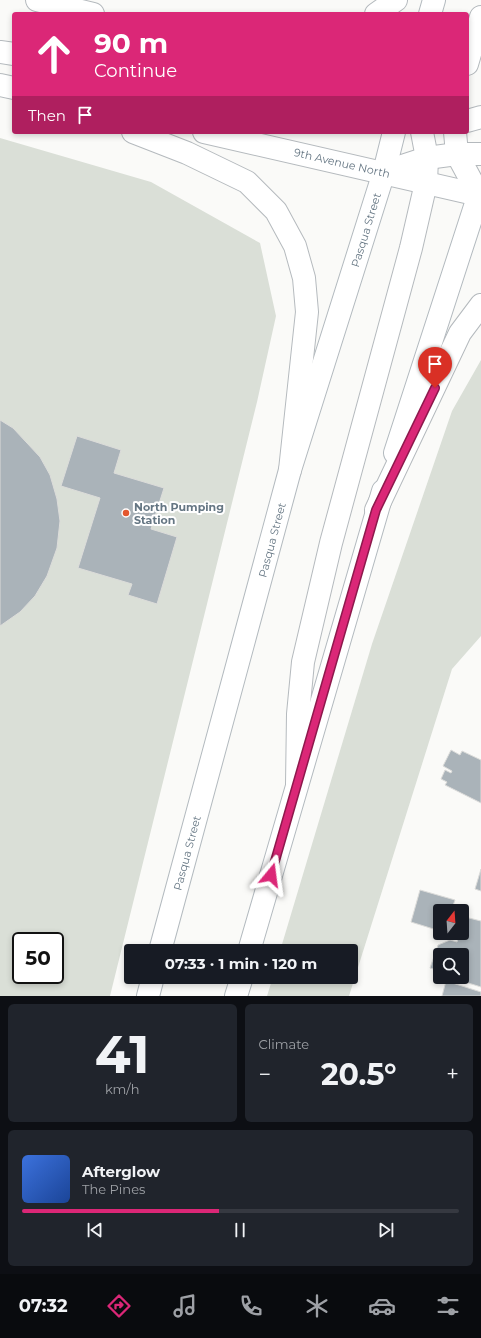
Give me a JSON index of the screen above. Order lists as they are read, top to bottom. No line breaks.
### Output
{"streets":{"main road":["9th Avenue North","Pasqua Street"]},"crossings":[["9th Avenue North","Pasqua Street"]],"places":["North Pumping Station"],"north":"top","page":{"turn":["90 m","Continue"],"then":"Then","limit":"50","trip":"07:33 · 1 min · 120 m","tile":[["41","km/h"],"Climate"],"heat":["−","20.5°","+"],"song":["Afterglow","The Pines"],"tabs":"07:32"}}
